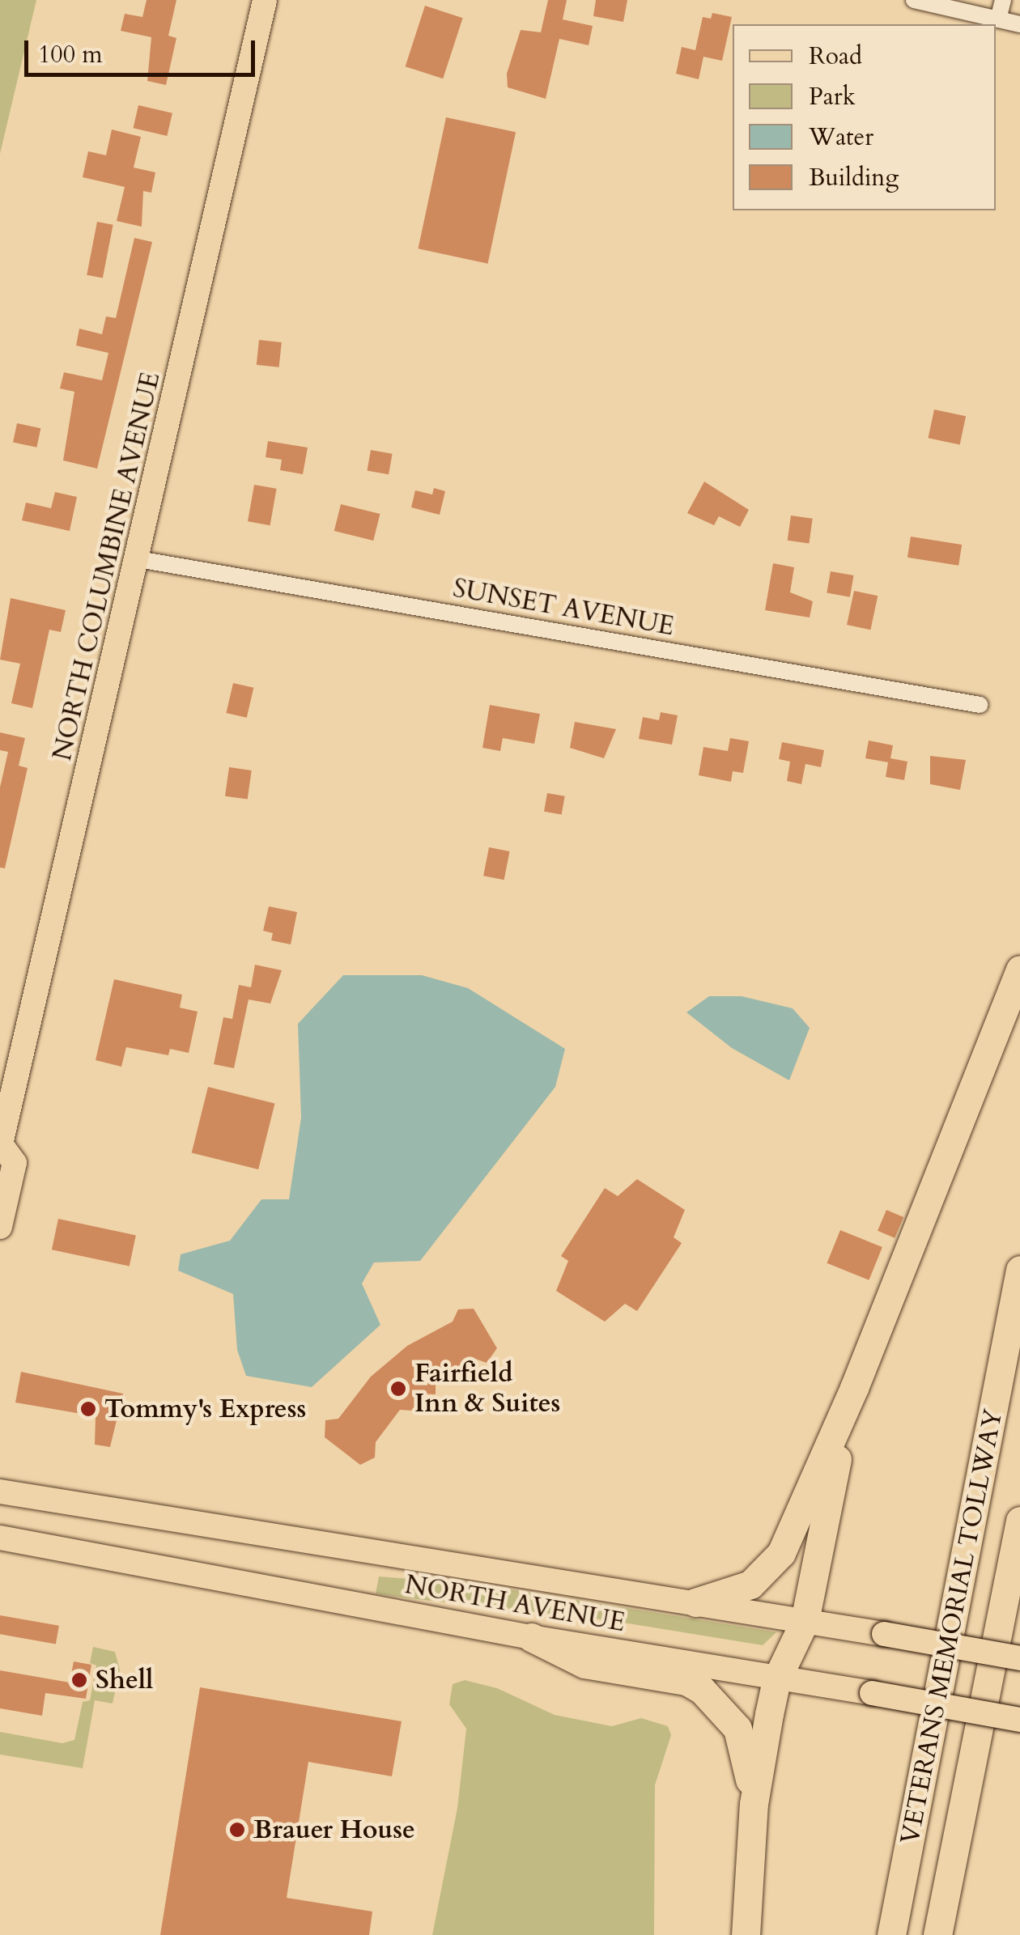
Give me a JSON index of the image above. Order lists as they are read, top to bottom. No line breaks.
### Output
{"streets":{"highway":["VETERANS MEMORIAL TOLLWAY"],"main road":["NORTH COLUMBINE AVENUE","NORTH AVENUE"],"street":["SUNSET AVENUE"]},"crossings":[["NORTH COLUMBINE AVENUE","SUNSET AVENUE"]],"places":["Fairfield Inn & Suites","Tommy's Express","Shell","Brauer House"],"legend":["Road","Park","Water","Building"],"scale_bar":"100 m"}
